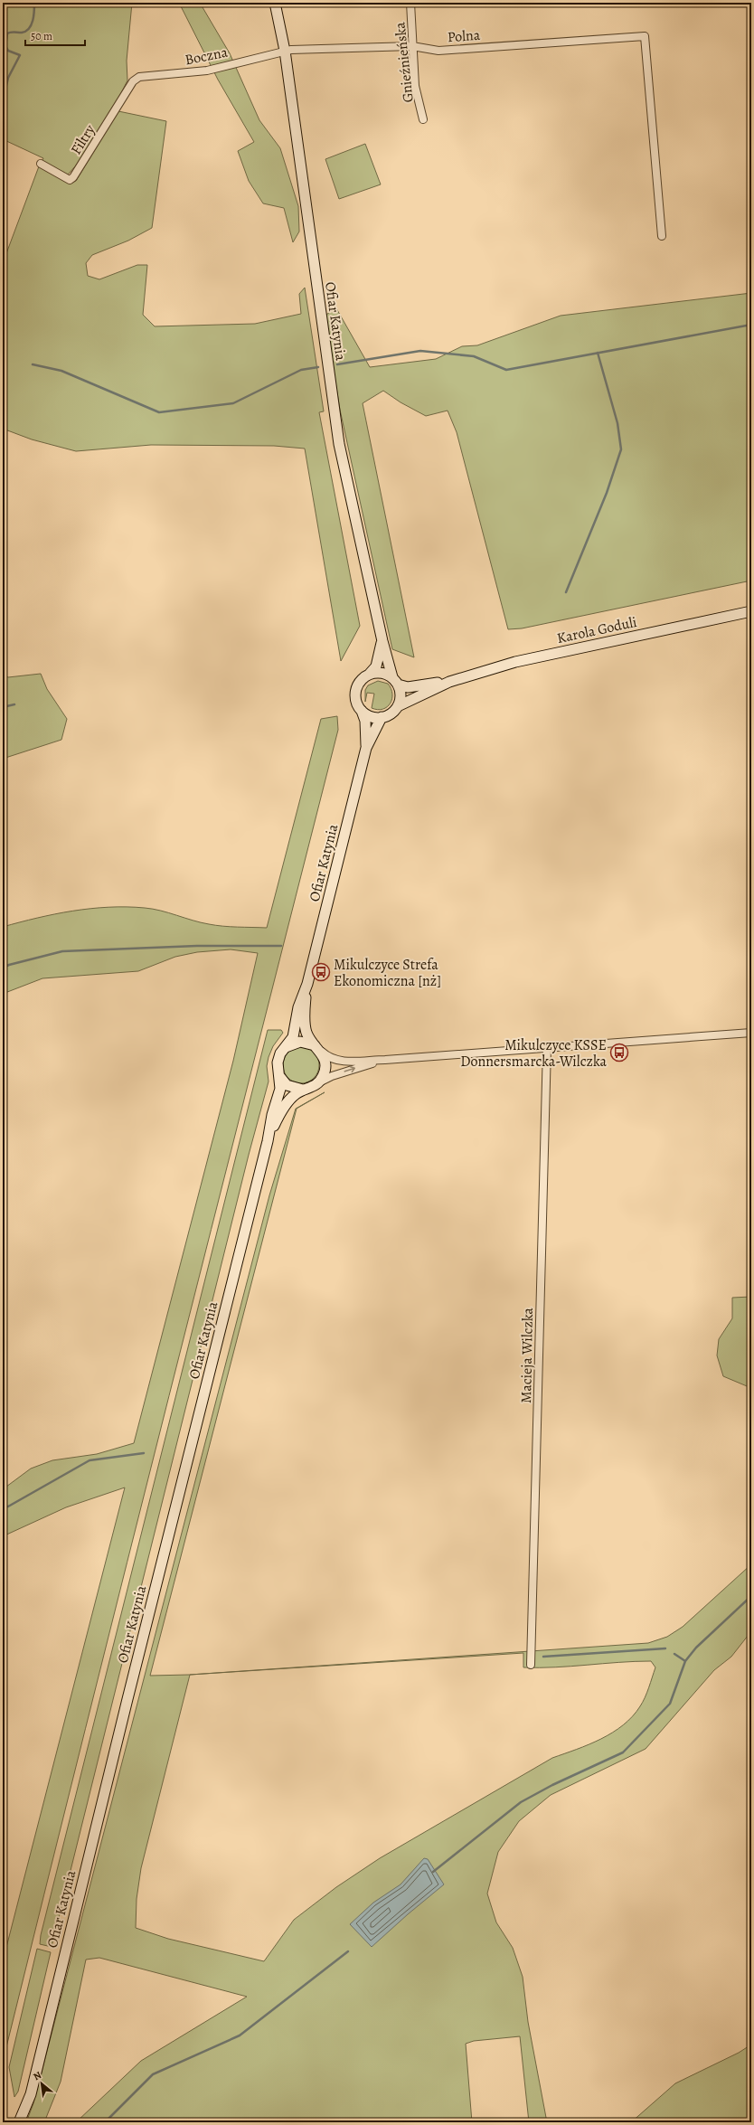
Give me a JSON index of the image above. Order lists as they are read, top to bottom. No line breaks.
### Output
{"streets":{"street":["Polna","Boczna","Gnieźnieńska","Filtry","Ofiar Katynia","Karola Goduli","Macieja Wilczka"]},"crossings":[["Polna","Boczna"],["Polna","Gnieźnieńska"],["Polna","Ofiar Katynia"],["Boczna","Filtry"],["Boczna","Ofiar Katynia"],["Ofiar Katynia","Karola Goduli"]],"places":{"bus stop":["Mikulczyce Strefa Ekonomiczna [nż]","Mikulczyce KSSE Donnersmarcka-Wilczka"]},"scale_bar":"50 m","north":"top left"}
